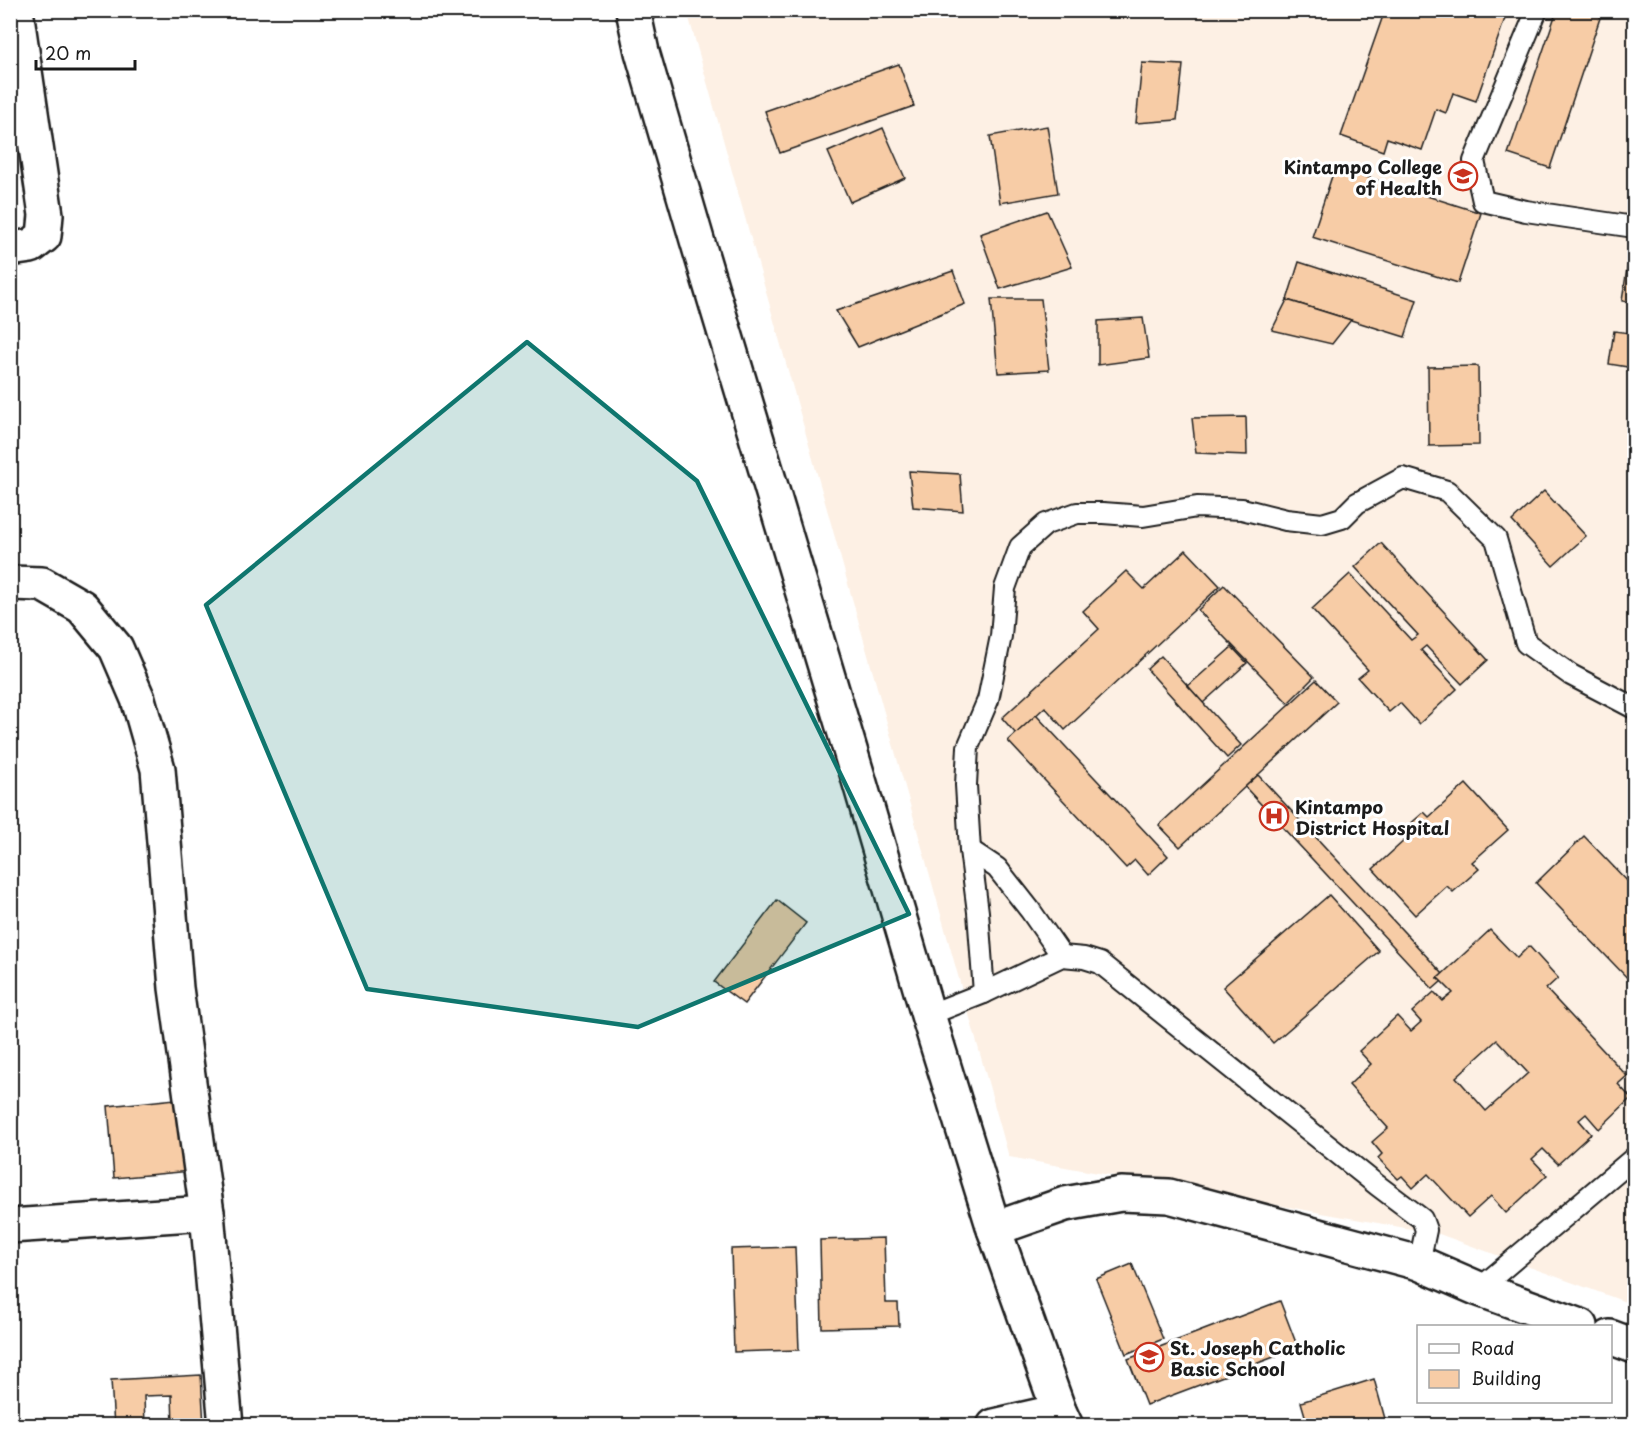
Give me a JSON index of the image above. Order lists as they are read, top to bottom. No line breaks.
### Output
{"places":{"school or university":["Kintampo College of Health","St. Joseph Catholic Basic School"],"hospital":["Kintampo District Hospital"]},"legend":["Road","Building"],"scale_bar":"20 m"}
